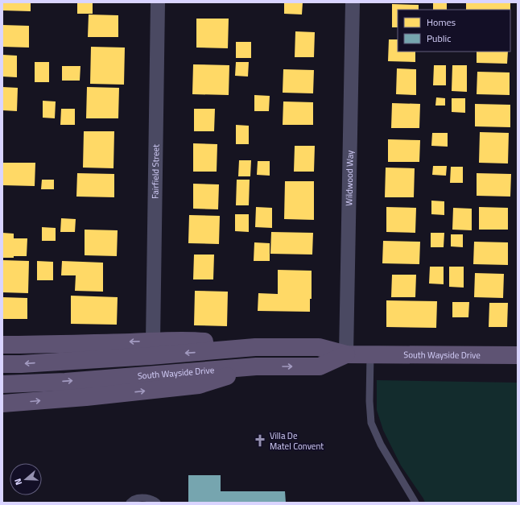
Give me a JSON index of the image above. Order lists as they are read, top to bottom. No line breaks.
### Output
{"streets":{"main road":["South Wayside Drive"],"street":["Fairfield Street","Wildwood Way"]},"crossings":[["Wildwood Way","South Wayside Drive"]],"places":{"church":["Villa De Matel Convent"]},"legend":["Homes","Public"],"north":"left"}
